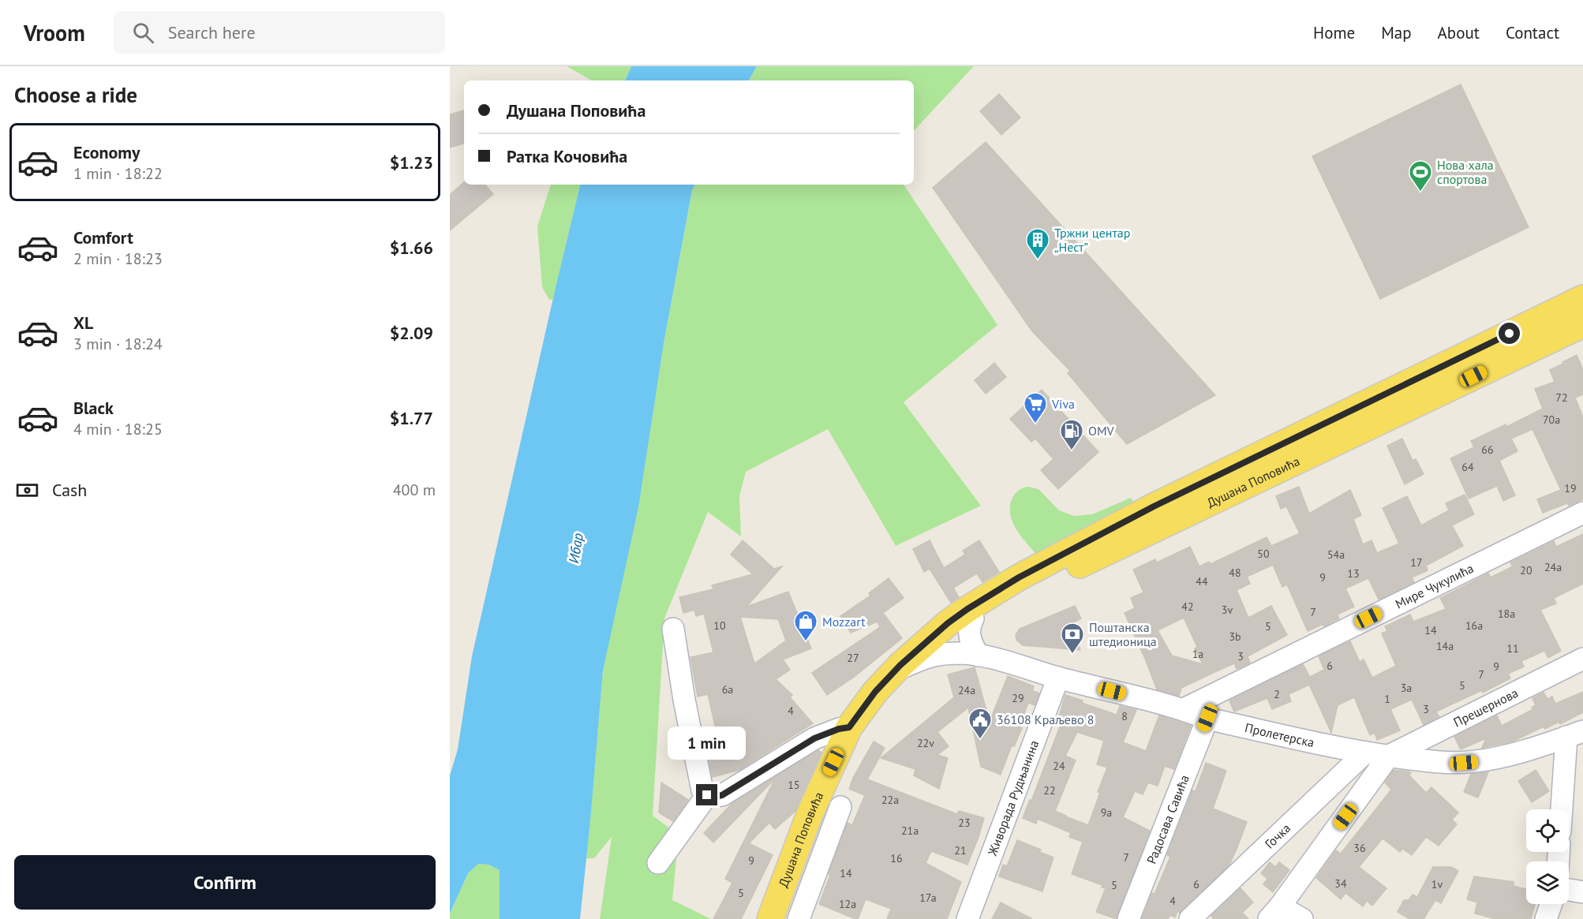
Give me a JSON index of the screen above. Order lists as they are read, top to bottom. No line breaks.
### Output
{"streets":{"main road":["Душана Поповића"],"street":["Мире Чукулића","Прешернова","Пролетерска","Живорада Рудњанина","Радосава Савића","Гочка"]},"crossings":[["Душана Поповића","Пролетерска"],["Мире Чукулића","Пролетерска"],["Прешернова","Пролетерска"],["Пролетерска","Живорада Рудњанина"],["Пролетерска","Радосава Савића"],["Пролетерска","Гочка"]],"water":["Ибар"],"places":{"sports":["Нова хала спортова"],"building":["Тржни центар „Нест”"],"supermarket":["Viva"],"fuel station":["OMV"],"shop":["Mozzart"],"bank":["Поштанска штедионица"],"public building":["36108 Краљево 8"]},"house_numbers":["72","70a","66","64","19","50","54a","17","24a","20","48","13","9","44","42","3v","7","18a","10","16a","5","14","3b","14a","11","1a","3","27","6","9","7","5","3a","6a","24a","2","29","1","3","4","8","22v","24","15","22","22a","9a","23","21a","36","21","7","16","9","14","34","6","1v","5","5","17a","4","12a"],"page":{"header":"Vroom","search":"Search here","nav":["Home","Map","About","Contact"],"heading":"Choose a ride","banner":["Душана Поповића","Ратка Кочовића"],"list":[{"name":"Economy","note":"1 min · 18:22","value":"$1.23"},{"name":"Comfort","note":"2 min · 18:23","value":"$1.66"},{"name":"XL","note":"3 min · 18:24","value":"$2.09"},{"name":"Black","note":"4 min · 18:25","value":"$1.77"}],"pay":["Cash","400 m"],"bubble":"1 min","buttons":"Confirm"}}
